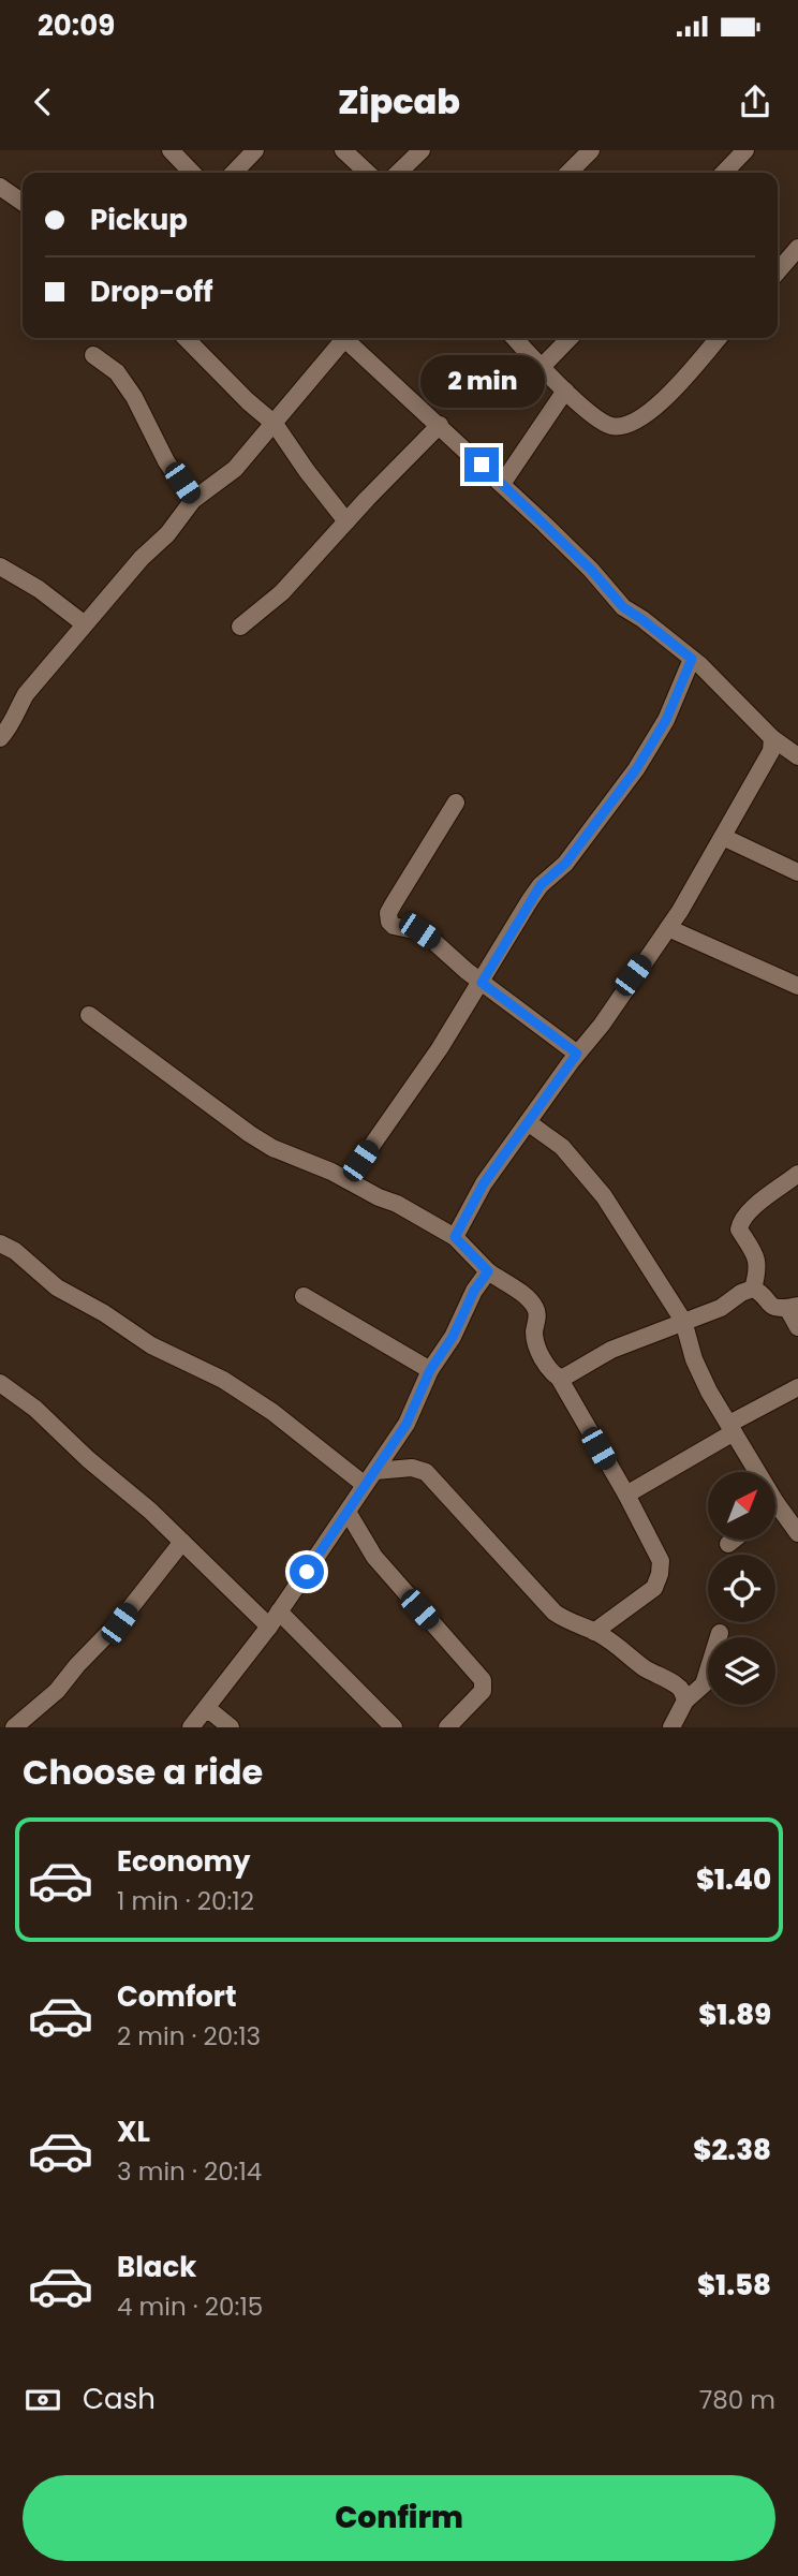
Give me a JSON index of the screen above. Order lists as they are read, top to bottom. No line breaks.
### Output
{"north":"top right","page":{"status":"20:09","header":"Zipcab","banner":["Pickup","Drop-off"],"bubble":"2 min","heading":"Choose a ride","list":[{"name":"Economy","note":"1 min · 20:12","value":"$1.40"},{"name":"Comfort","note":"2 min · 20:13","value":"$1.89"},{"name":"XL","note":"3 min · 20:14","value":"$2.38"},{"name":"Black","note":"4 min · 20:15","value":"$1.58"}],"pay":["Cash","780 m"],"buttons":"Confirm"}}
